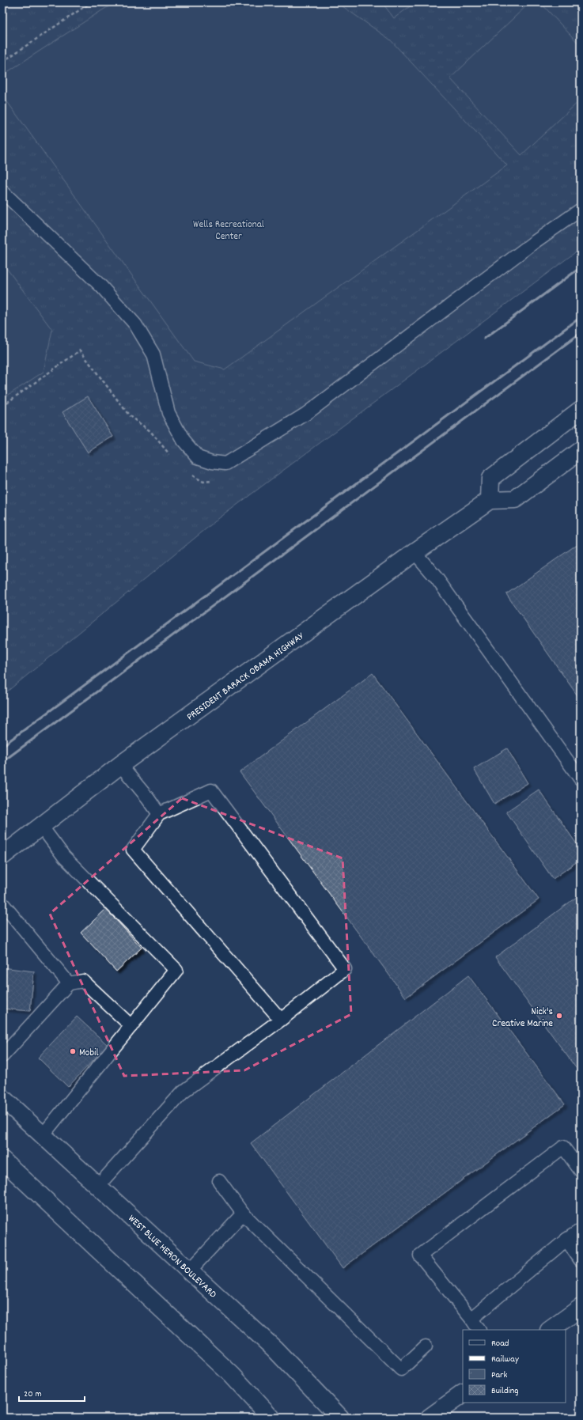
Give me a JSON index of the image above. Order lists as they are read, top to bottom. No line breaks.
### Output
{"streets":{"main road":["PRESIDENT BARACK OBAMA HIGHWAY","WEST BLUE HERON BOULEVARD"]},"parks":["Wells Recreational Center"],"places":["Nick's Creative Marine","Mobil"],"legend":["Road","Railway","Park","Building"],"scale_bar":"20 m"}
